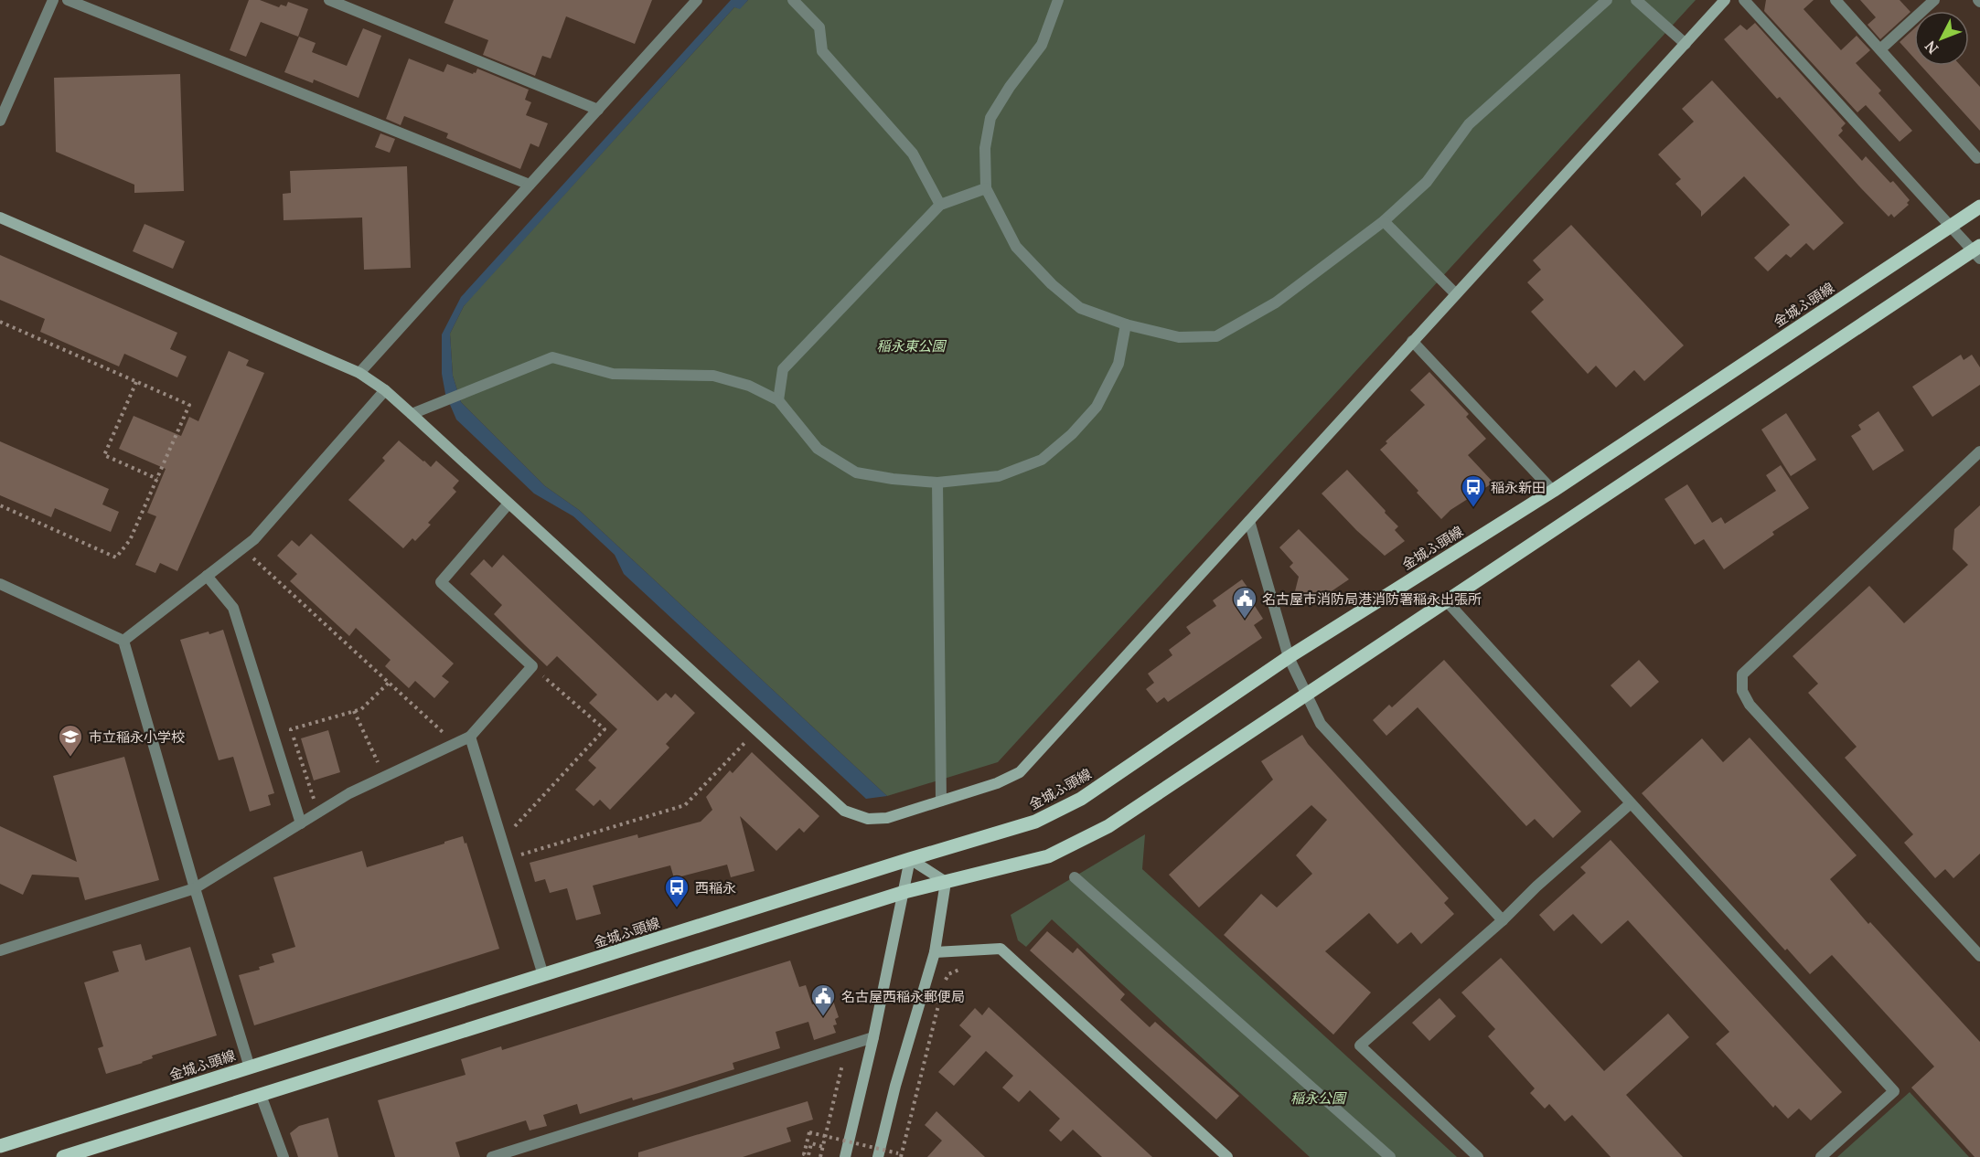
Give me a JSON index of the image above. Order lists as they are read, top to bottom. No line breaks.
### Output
{"streets":{"main road":["金城ふ頭線"]},"parks":["稲永東公園","稲永公園"],"places":{"bus stop":["稲永新田","西稲永"],"public building":["名古屋市消防局港消防署稲永出張所","名古屋西稲永郵便局"],"school or university":["市立稲永小学校"]},"north":"bottom left"}
